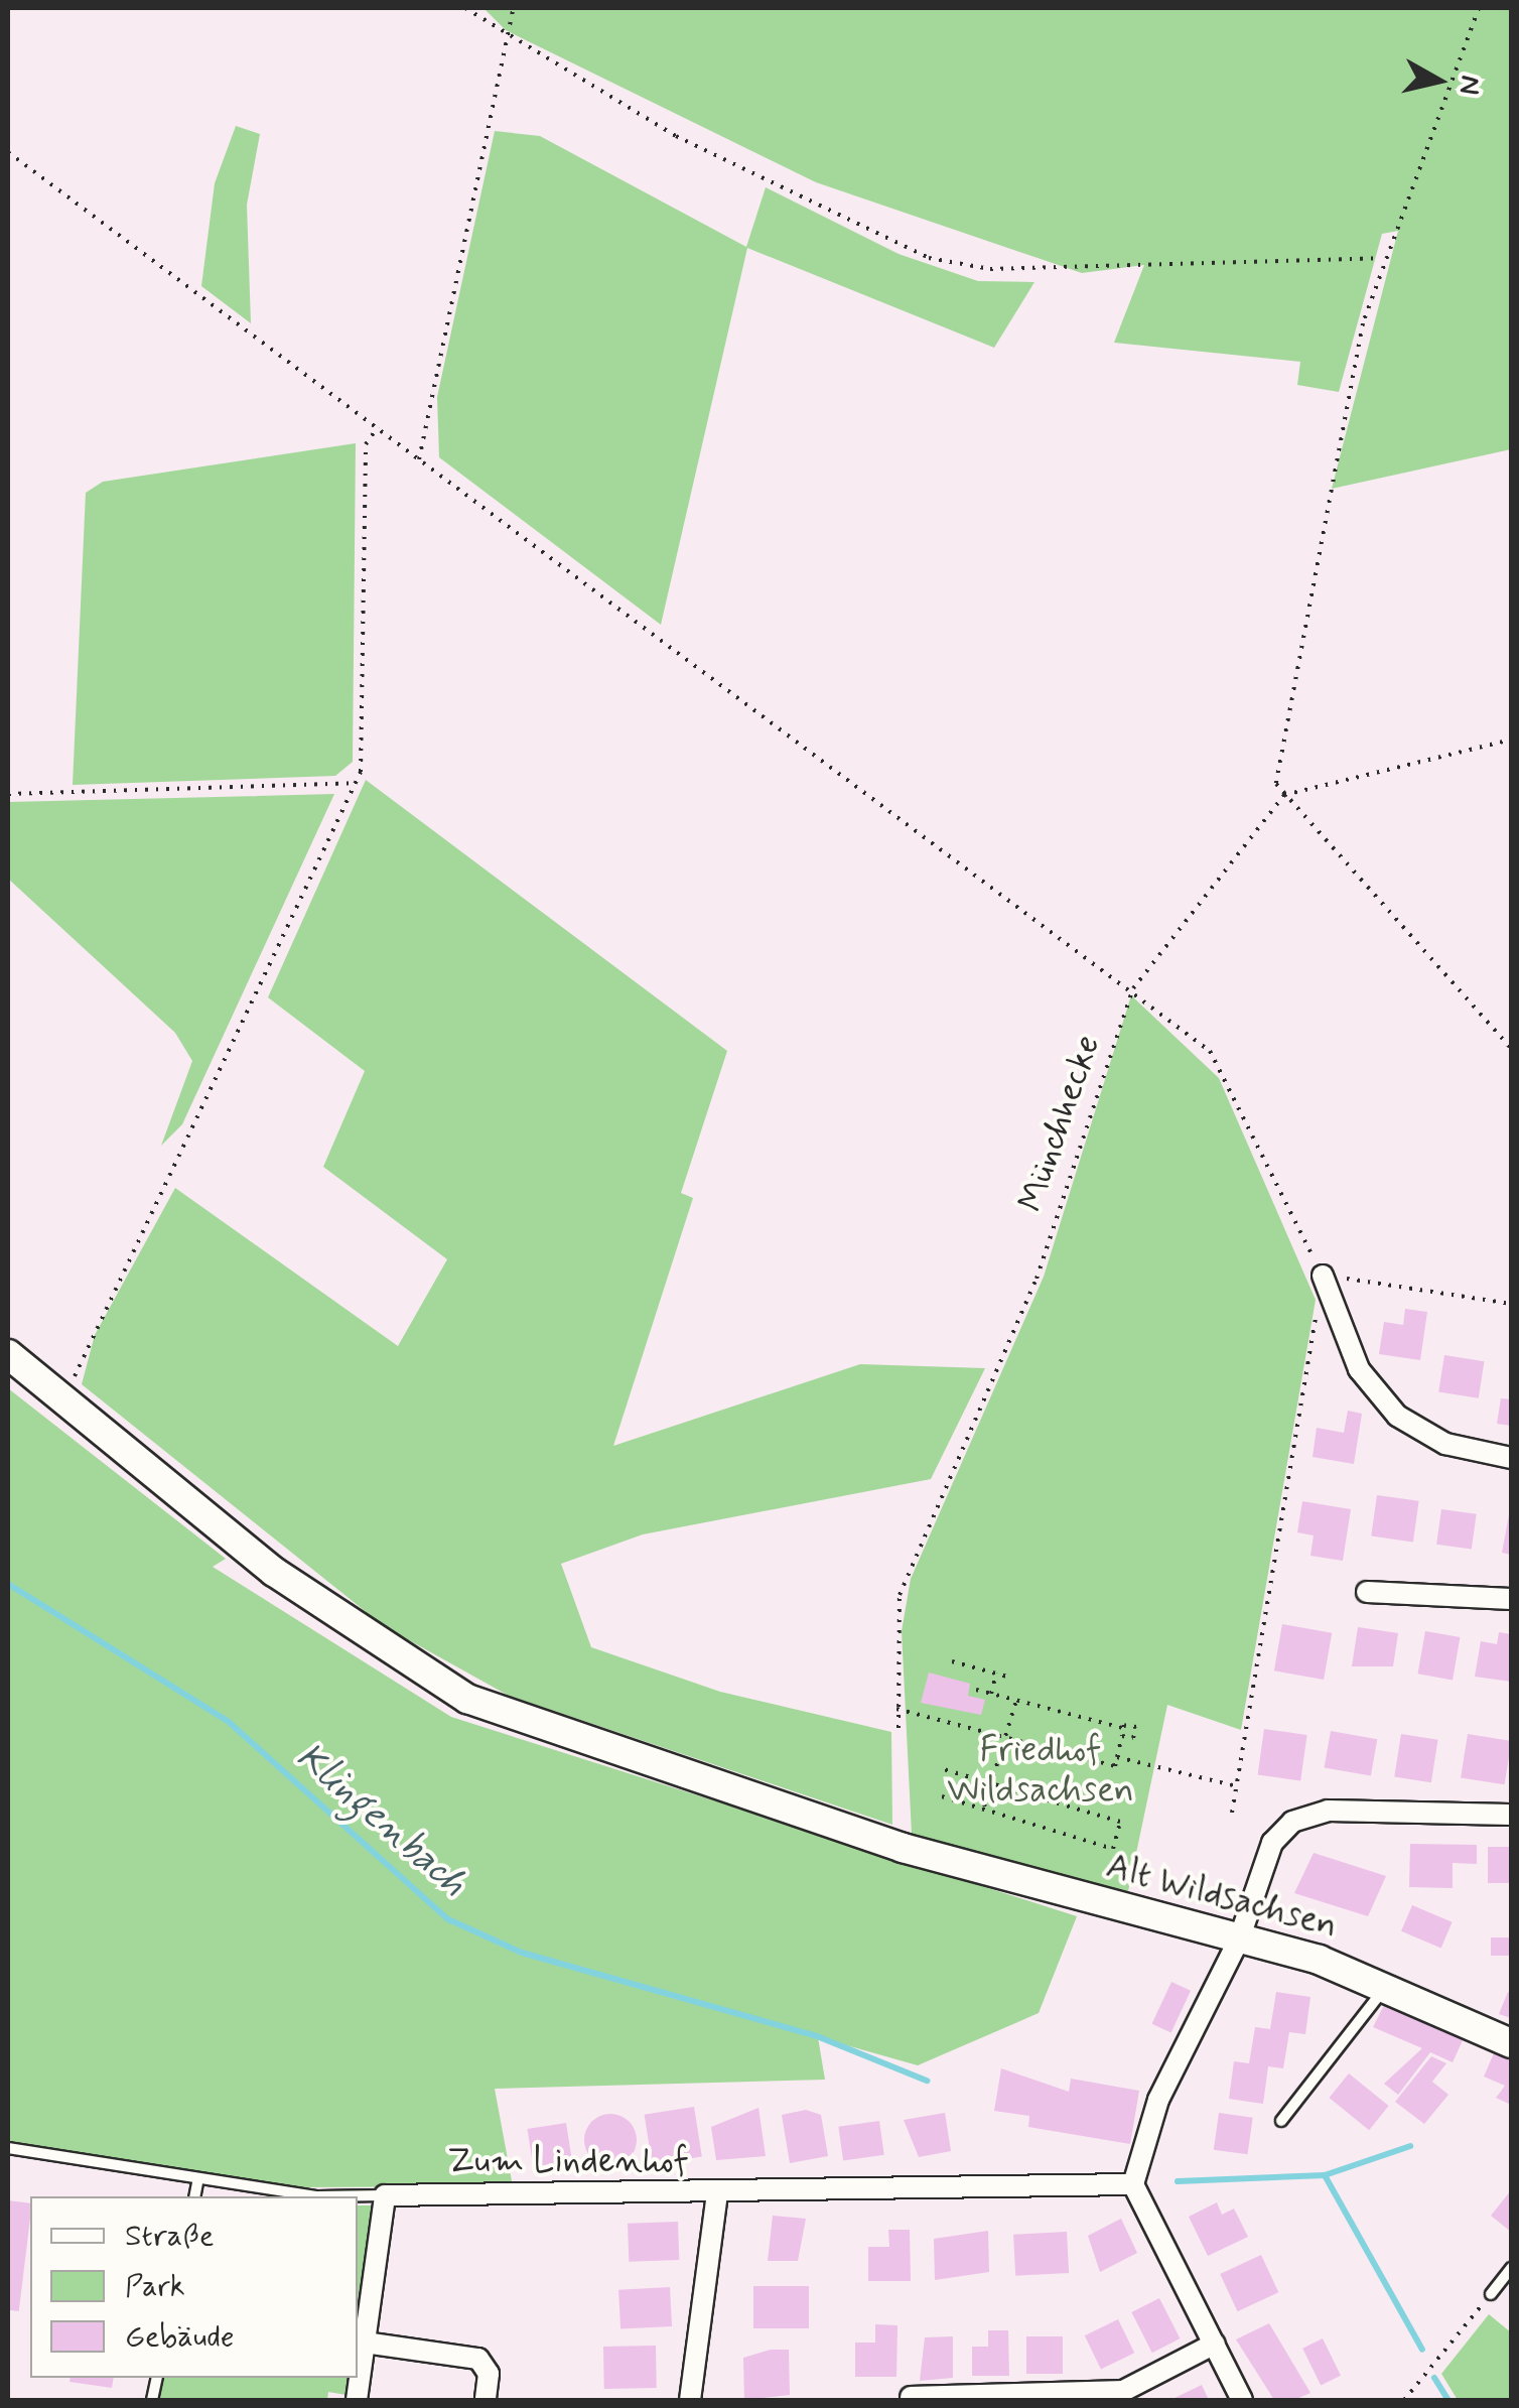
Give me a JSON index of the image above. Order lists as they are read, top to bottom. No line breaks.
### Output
{"streets":{"main road":["Alt Wildsachsen"],"street":["Zum Lindenhof"],"path":["Münchhecke"]},"water":["Klingenbach"],"parks":["Friedhof Wildsachsen"],"legend":["Straße","Park","Gebäude"],"north":"right"}
